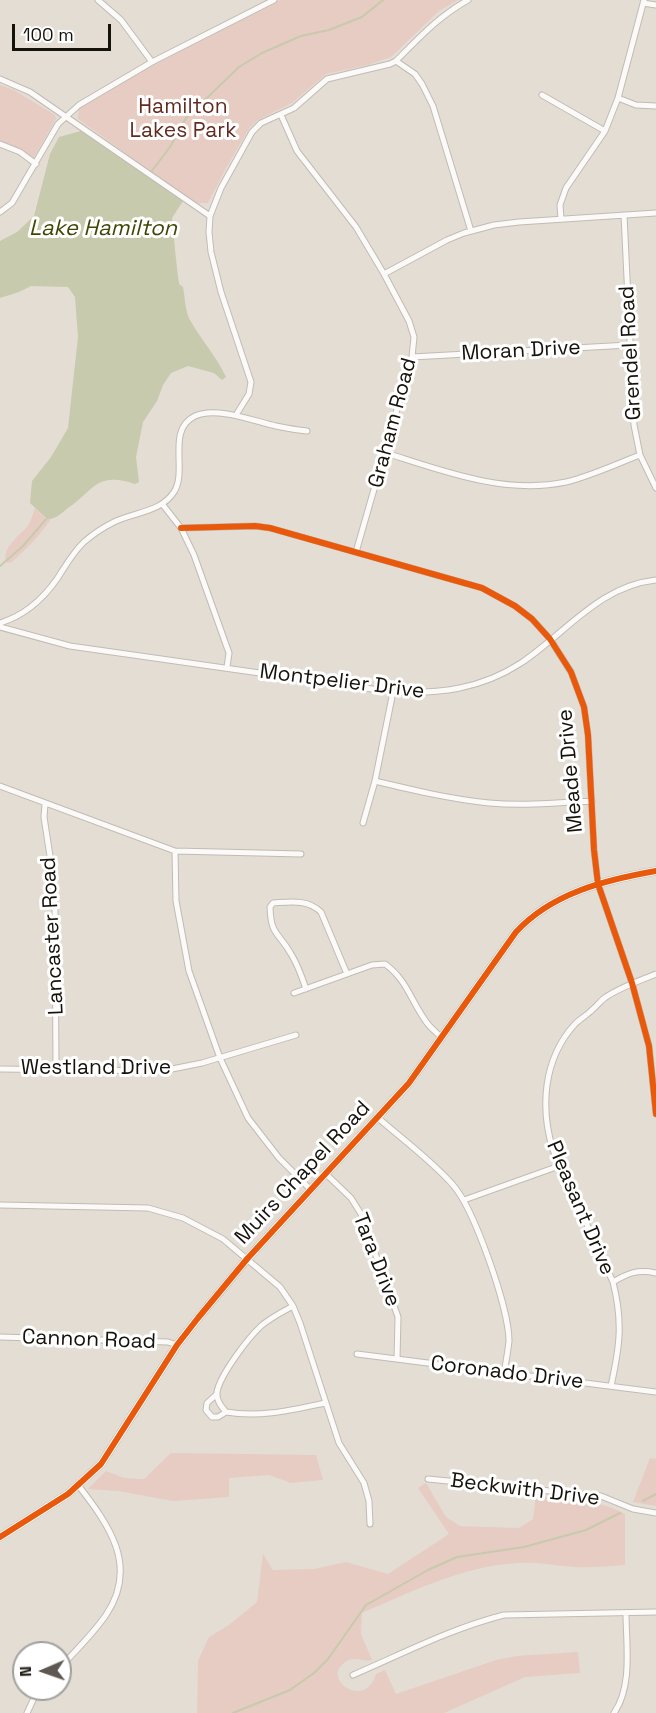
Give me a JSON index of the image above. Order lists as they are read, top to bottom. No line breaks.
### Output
{"streets":{"main road":["Muirs Chapel Road"],"street":["Moran Drive","Grendel Road","Graham Road","Montpelier Drive","Meade Drive","Lancaster Road","Westland Drive","Pleasant Drive","Tara Drive","Cannon Road","Coronado Drive","Beckwith Drive"]},"crossings":[["Moran Drive","Grendel Road"],["Moran Drive","Graham Road"],["Graham Road","Meade Drive"],["Montpelier Drive","Meade Drive"],["Meade Drive","Muirs Chapel Road"],["Meade Drive","Pleasant Drive"],["Lancaster Road","Westland Drive"],["Muirs Chapel Road","Tara Drive"],["Muirs Chapel Road","Cannon Road"],["Pleasant Drive","Coronado Drive"],["Tara Drive","Coronado Drive"]],"water":["Lake Hamilton"],"parks":["Hamilton Lakes Park"],"scale_bar":"100 m","north":"left"}
